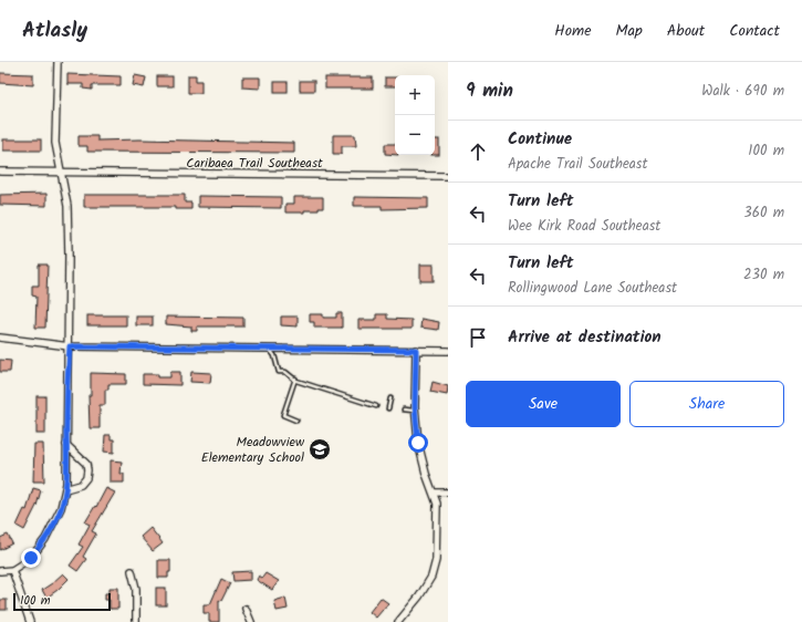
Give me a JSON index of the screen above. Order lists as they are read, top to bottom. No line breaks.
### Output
{"streets":{"street":["Caribaea Trail Southeast"]},"places":{"school or university":["Meadowview Elementary School"]},"scale_bar":"100 m","page":{"header":"Atlasly","nav":["Home","Map","About","Contact"],"heading":["9 min","Walk · 690 m"],"map_buttons":["+","−"],"list":[["Continue","Apache Trail Southeast","100 m"],["Turn left","Wee Kirk Road Southeast","360 m"],["Turn left","Rollingwood Lane Southeast","230 m"],"Arrive at destination"],"buttons":["Save","Share"],"scale":"100 m"}}
